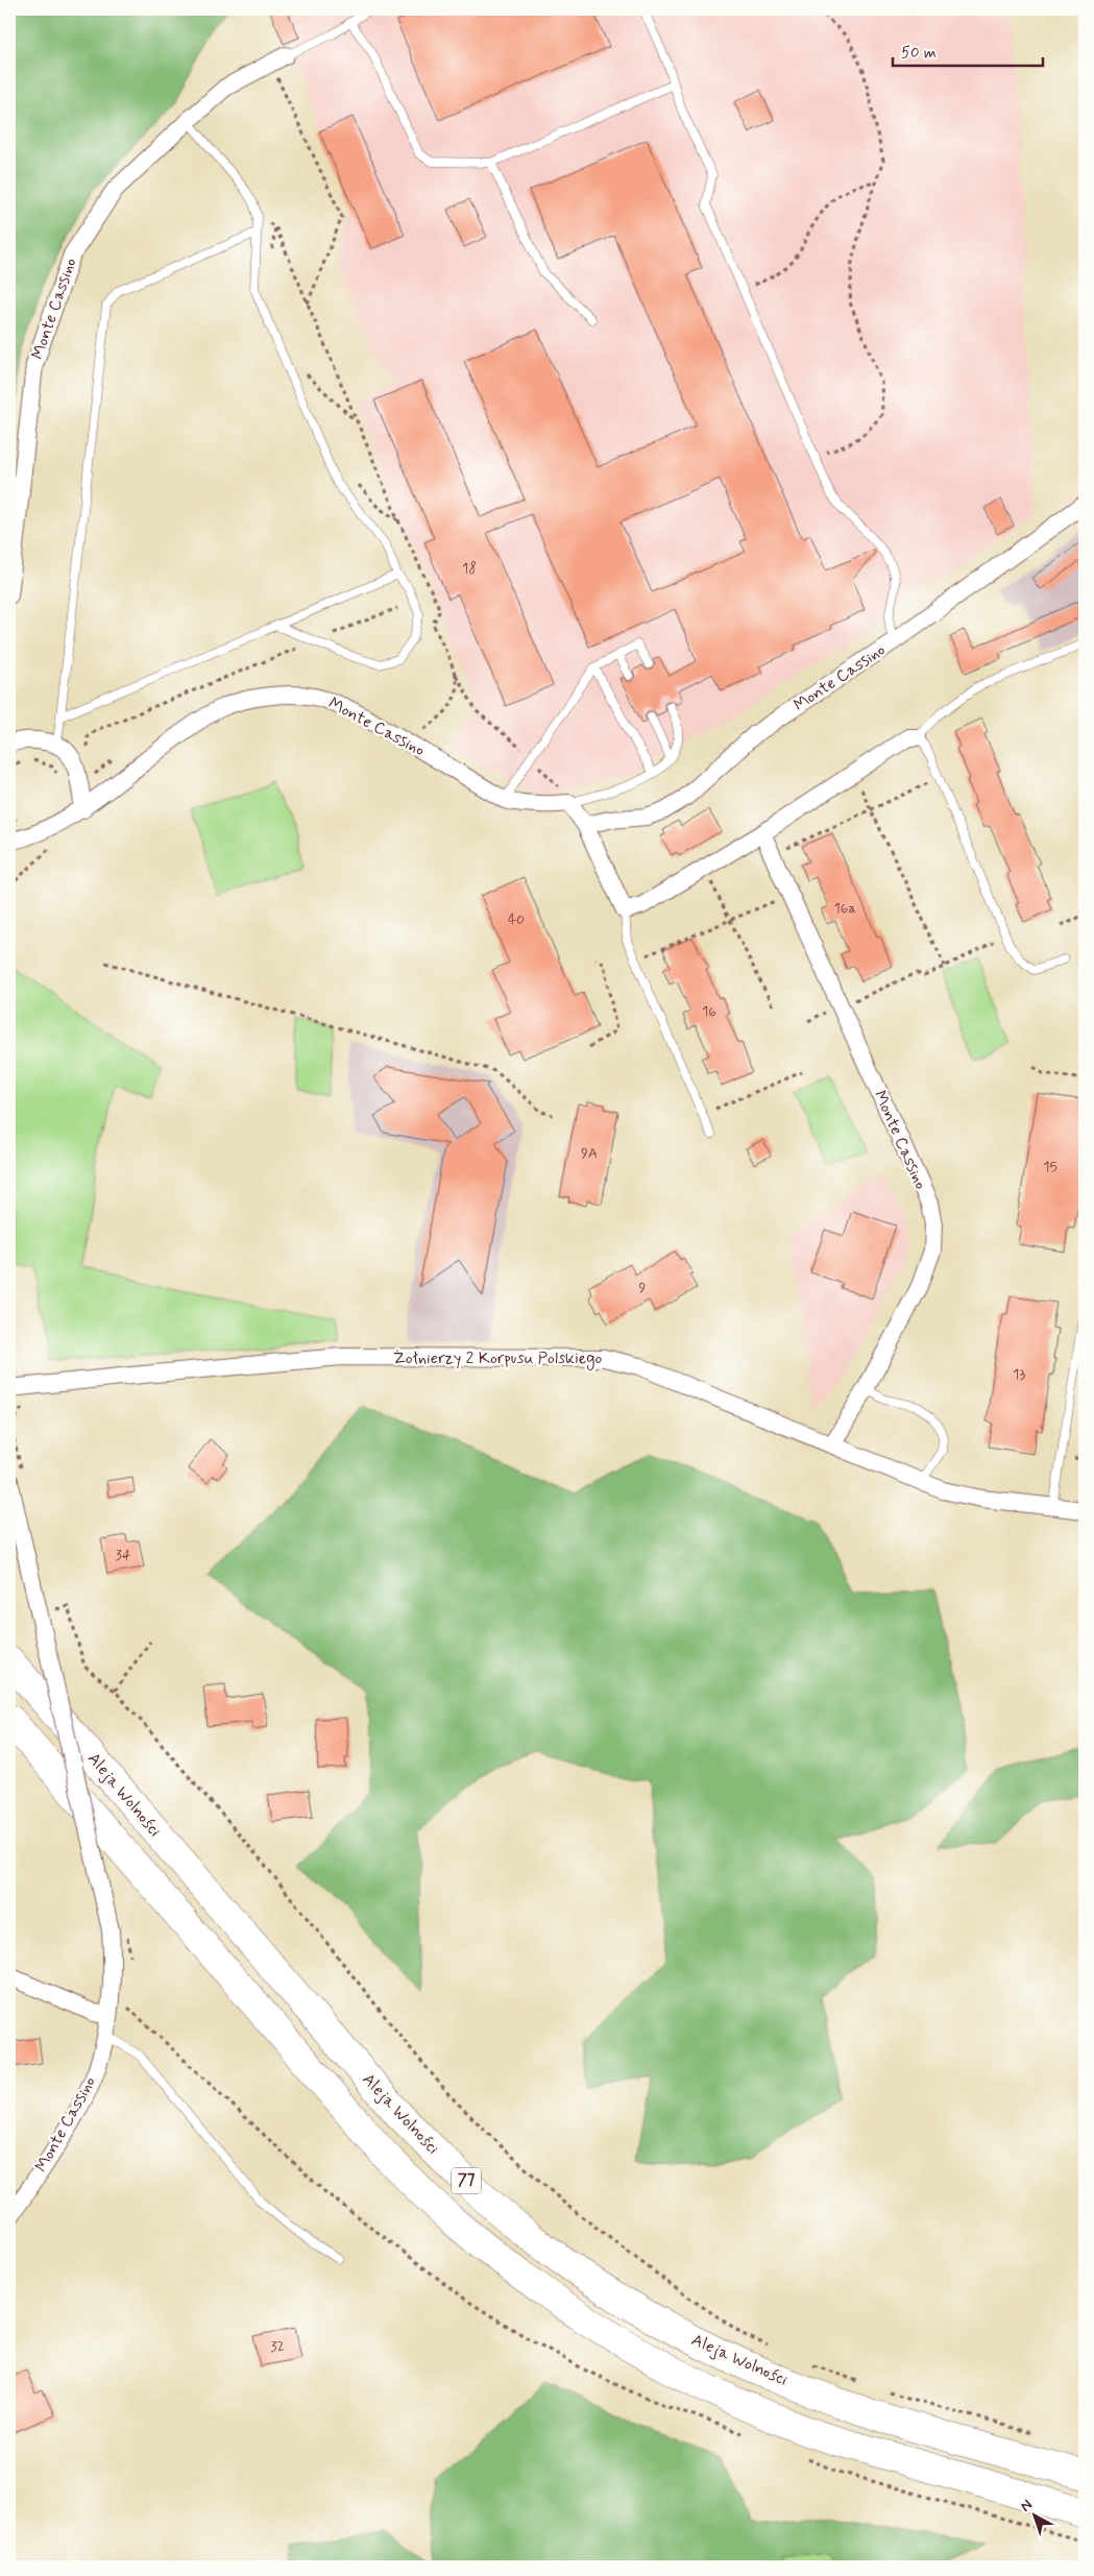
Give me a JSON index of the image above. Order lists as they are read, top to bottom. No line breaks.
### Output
{"streets":{"highway":["Aleja Wolności","77"],"street":["Monte Cassino","Żołnierzy 2 Korpusu Polskiego"]},"crossings":[["Monte Cassino","Żołnierzy 2 Korpusu Polskiego"]],"house_numbers":["18","16a","40","16","9A","15","9","13","34","32"],"scale_bar":"50 m","north":"top left"}
